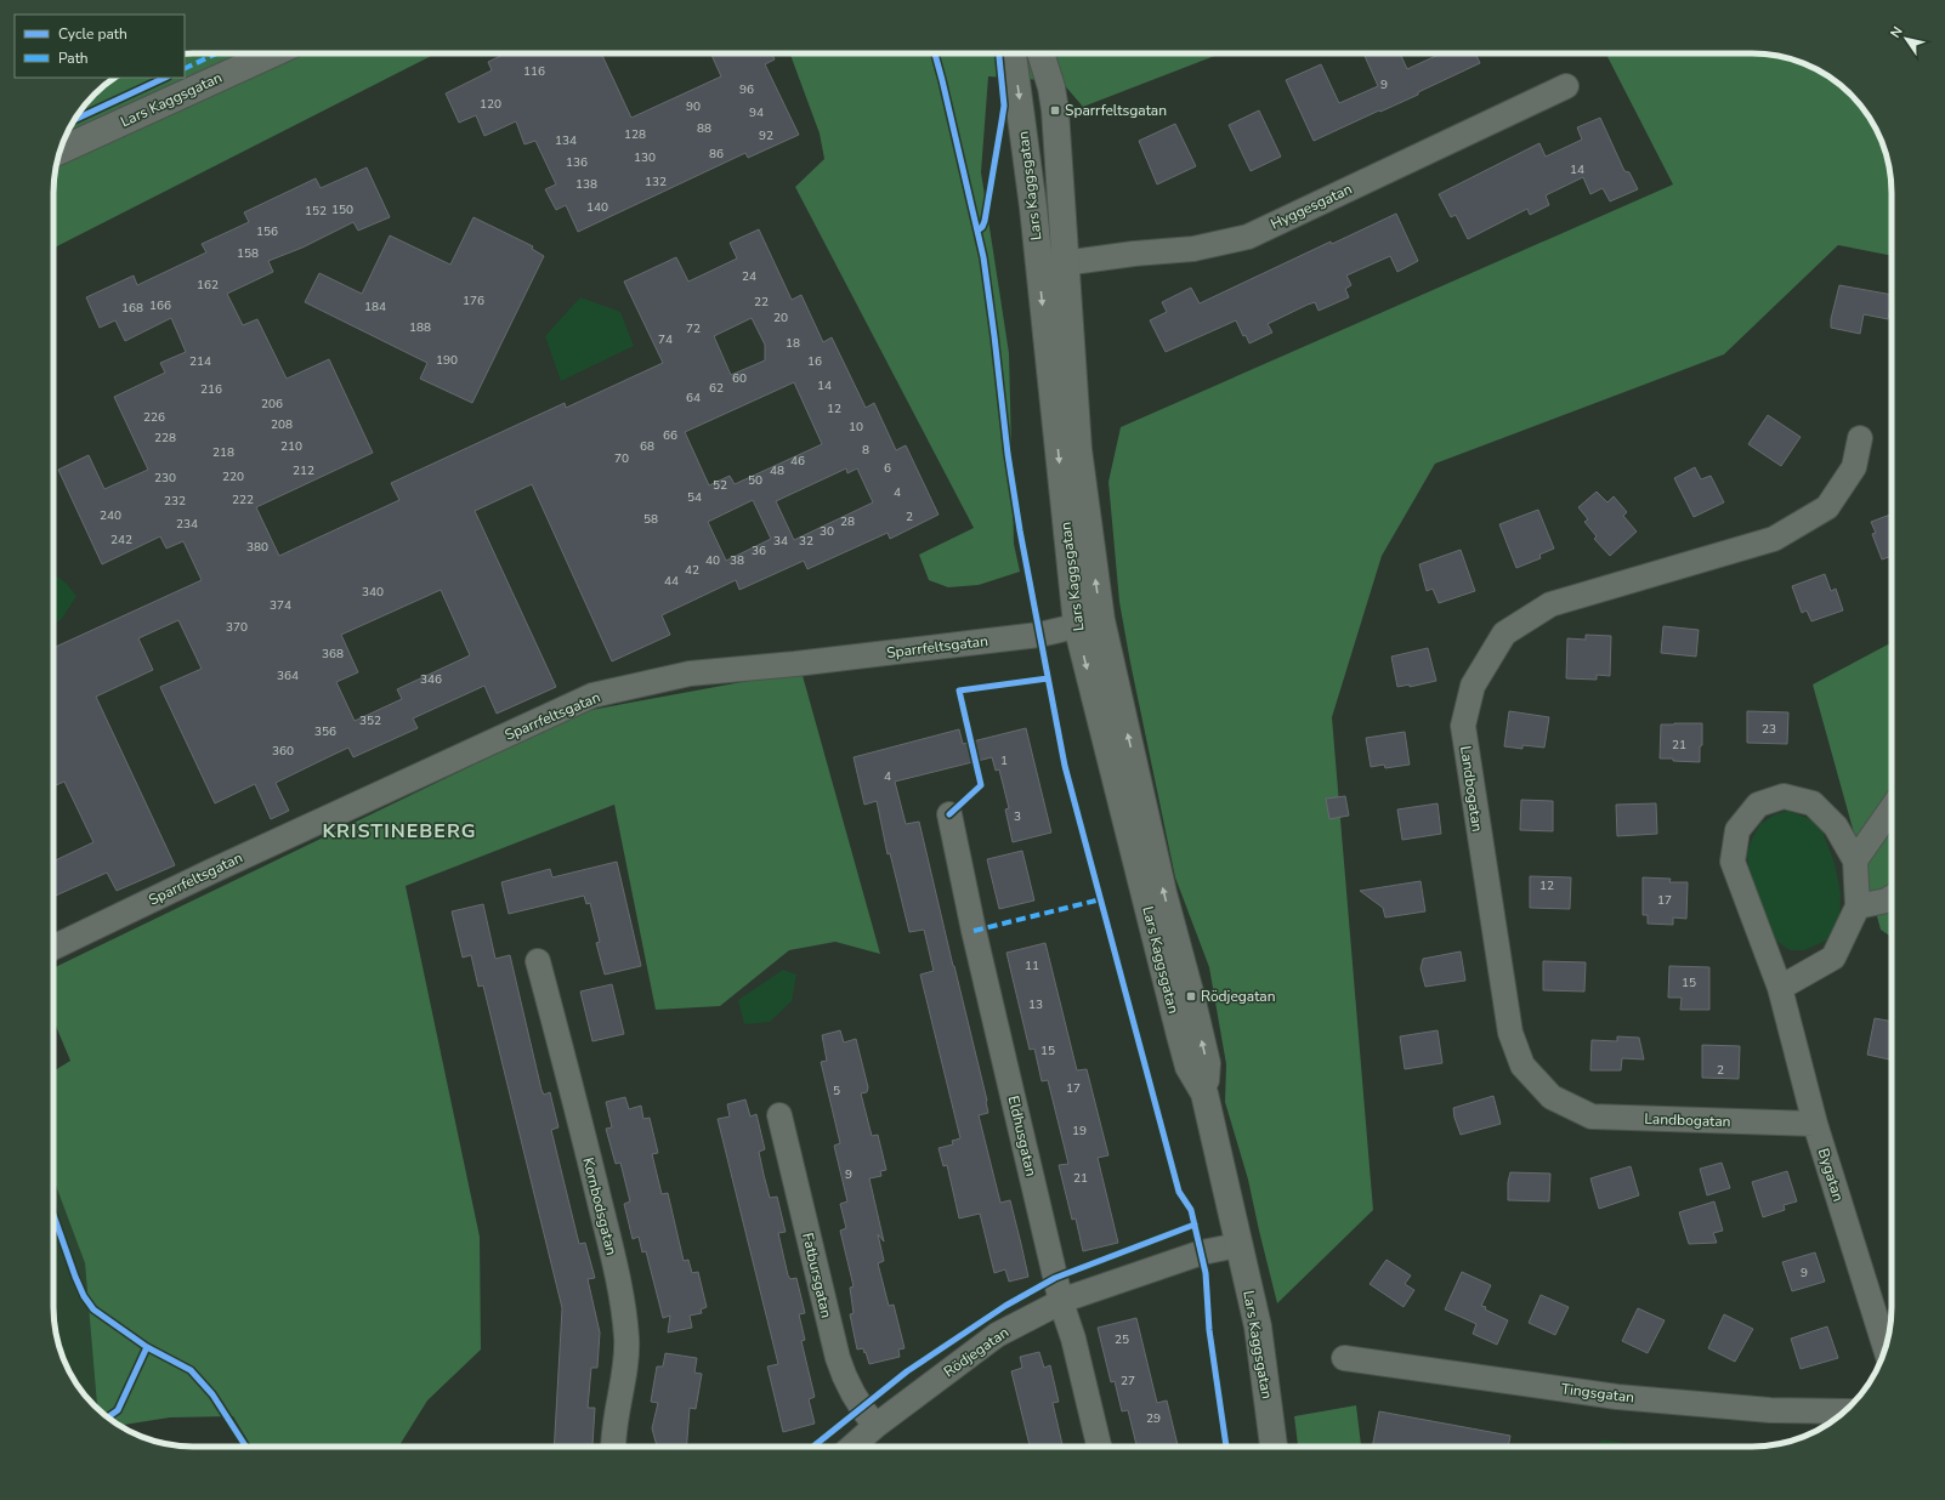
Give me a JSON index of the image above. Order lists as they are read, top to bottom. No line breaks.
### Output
{"streets":{"street":["Lars Kaggsgatan","Hyggesgatan","Sparrfeltsgatan","Landbogatan","Eldhusgatan","Bygatan","Kornbodsgatan","Fatbursgatan","Rödjegatan","Tingsgatan"]},"crossings":[["Lars Kaggsgatan","Hyggesgatan"],["Lars Kaggsgatan","Sparrfeltsgatan"],["Lars Kaggsgatan","Rödjegatan"],["Landbogatan","Bygatan"],["Eldhusgatan","Rödjegatan"],["Fatbursgatan","Rödjegatan"]],"districts":["KRISTINEBERG"],"places":{"transit":["Sparrfeltsgatan","Rödjegatan"]},"house_numbers":["116","9","96","120","90","94","88","128","92","134","86","130","136","14","132","138","140","150","152","156","158","24","162","176","22","166","184","168","20","188","72","74","18","190","214","16","60","14","62","216","64","206","12","226","208","10","66","228","210","68","8","218","70","46","6","212","48","220","230","50","52","4","54","222","232","240","2","58","28","234","30","242","34","32","380","36","40","38","42","44","340","374","370","368","364","346","352","23","356","21","360","1","4","3","12","17","11","15","13","15","2","17","5","19","9","21","9","25","27","29"],"legend":["Cycle path","Path"],"north":"top left"}
